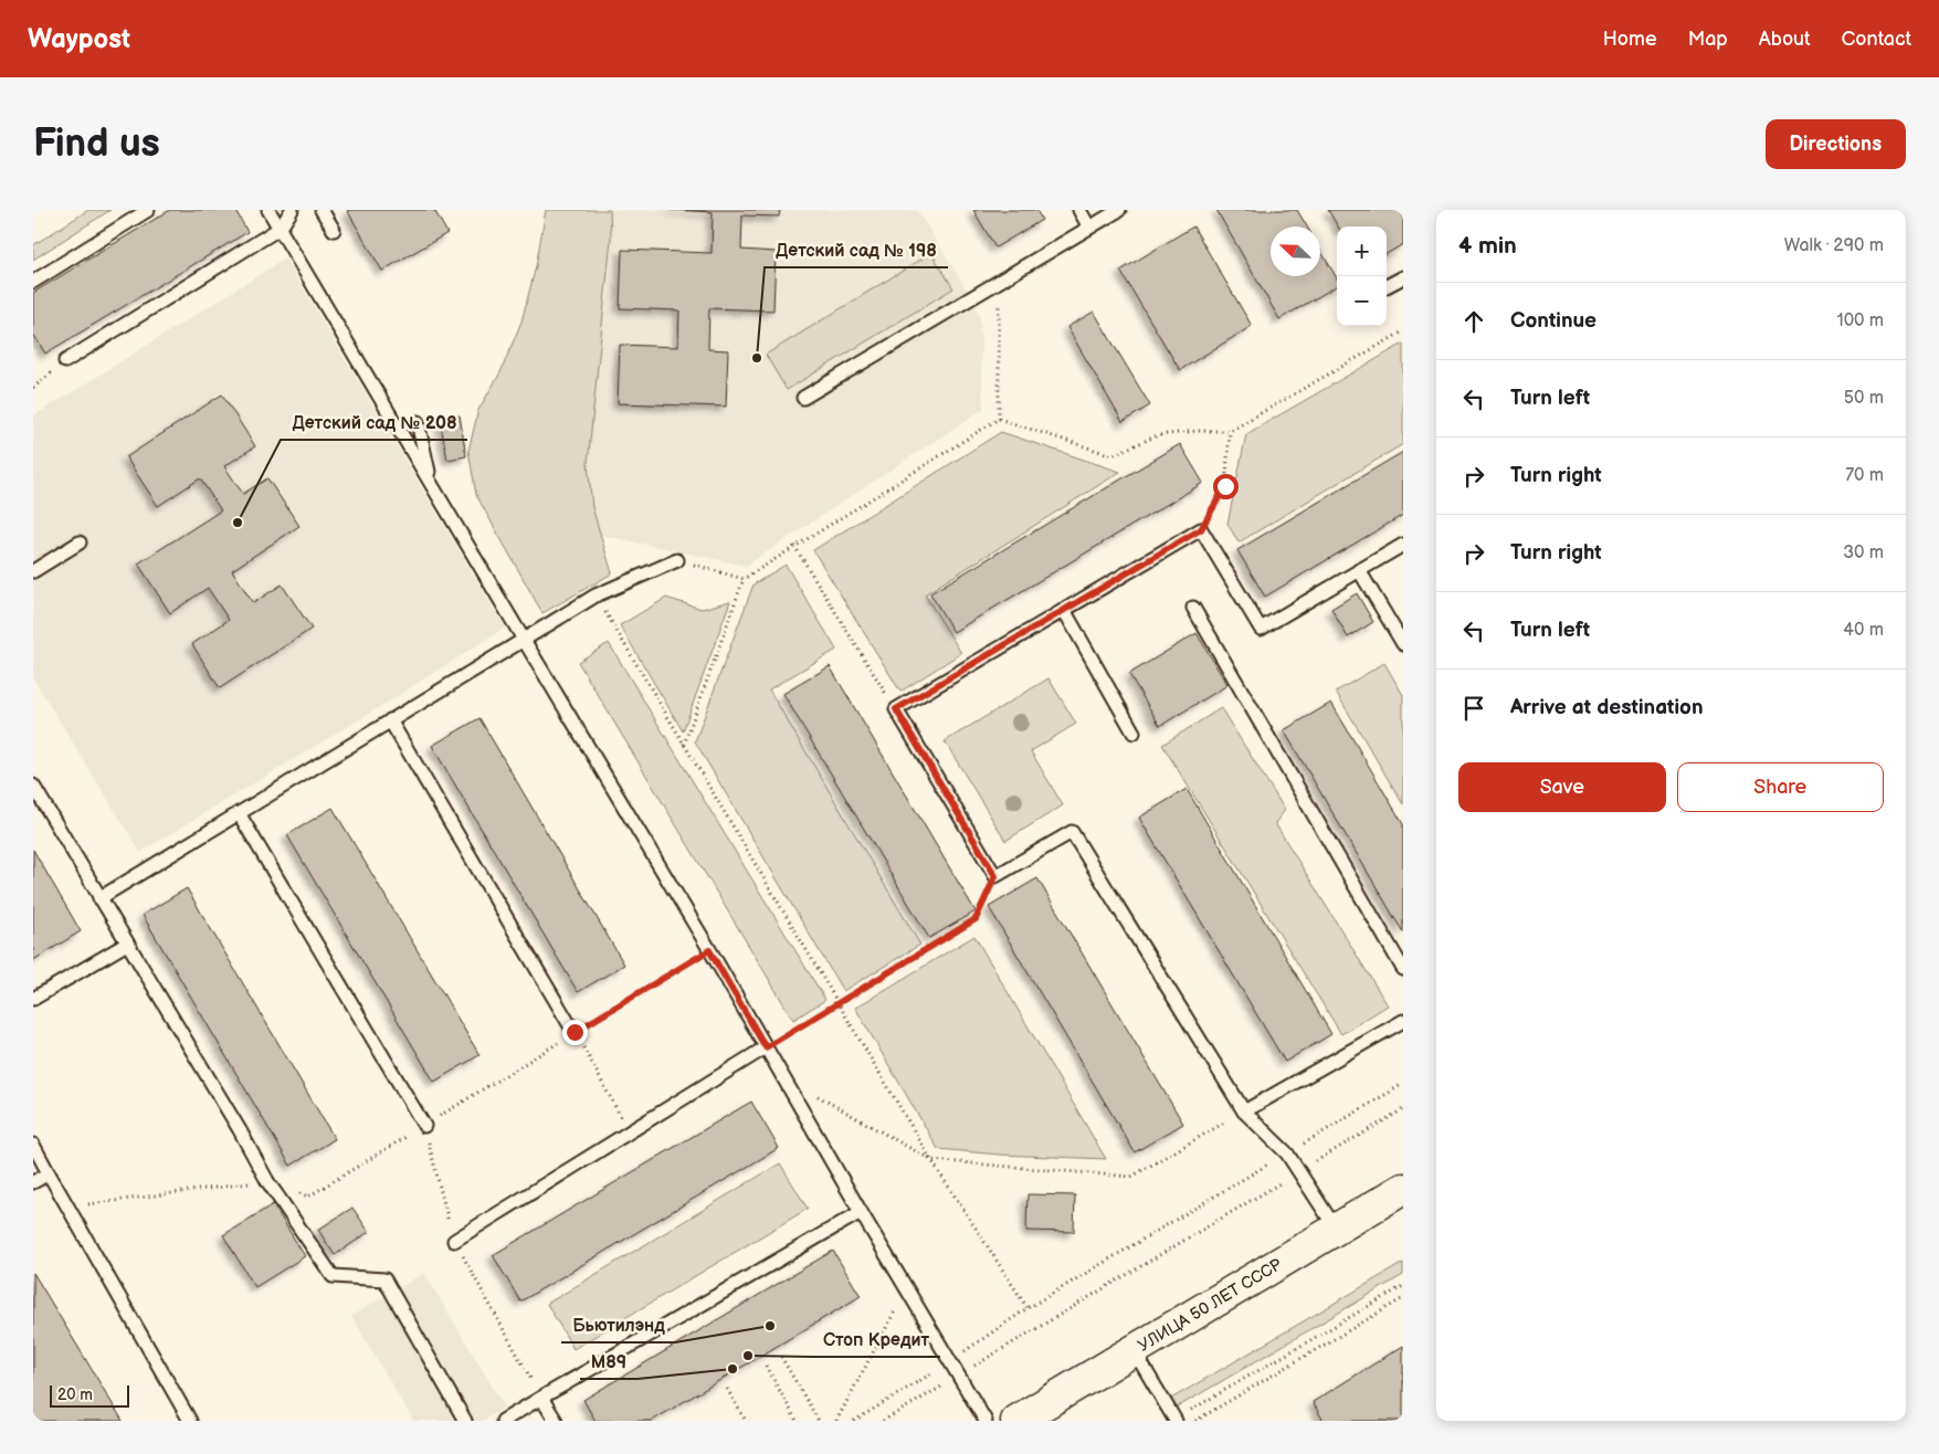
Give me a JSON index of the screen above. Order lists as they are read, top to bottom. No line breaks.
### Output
{"streets":{"main road":["УЛИЦА 50 ЛЕТ СССР"]},"places":["Детский сад № 198","Детский сад № 208","Бьютилэнд","Стоп Кредит","М89"],"scale_bar":"20 m","north":"top left","page":{"header":"Waypost","nav":["Home","Map","About","Contact"],"buttons":["Directions",["Save","Share"]],"title":"Find us","heading":["4 min","Walk · 290 m"],"map_buttons":["+","−"],"list":[["Continue","100 m"],["Turn left","50 m"],["Turn right","70 m"],["Turn right","30 m"],["Turn left","40 m"],"Arrive at destination"],"scale":"20 m"}}
